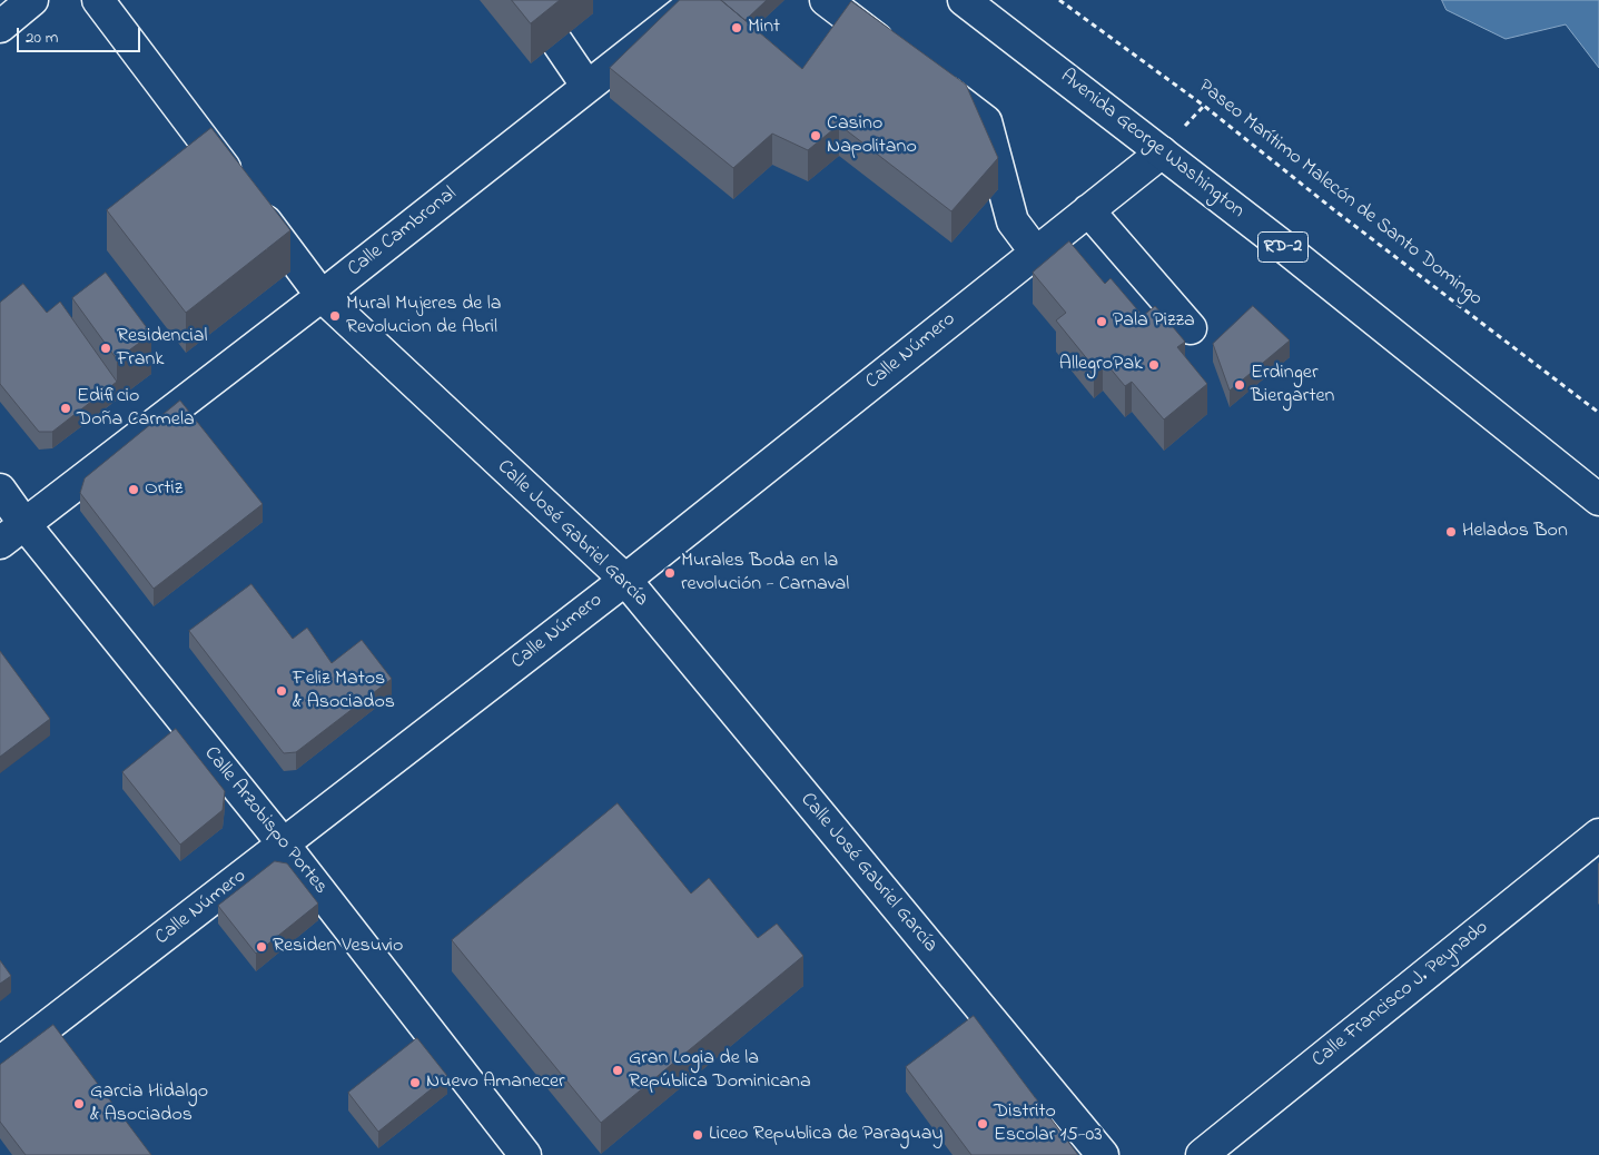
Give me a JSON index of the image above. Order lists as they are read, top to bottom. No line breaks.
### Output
{"streets":{"street":["Avenida George Washington","Calle Cambronal","RD-2","Calle Número","Calle José Gabriel García","Calle Arzobispo Portes","Calle Francisco J. Peynado"],"path":["Paseo Marítimo Malecón de Santo Domingo"]},"crossings":[["Avenida George Washington","Calle Número"],["Calle Cambronal","Calle José Gabriel García"],["Calle Cambronal","Calle Arzobispo Portes"],["Calle Número","Calle José Gabriel García"],["Calle Número","Calle Arzobispo Portes"]],"places":["Mint","Casino Napolitano","Mural Mujeres de la Revolucion de Abril","Pala Pizza","Residencial Frank","AllegroPak","Erdinger Biergarten","Edificio Doña Carmela","Ortiz","Helados Bon","Murales Boda en la revolución - Carnaval","Feliz Matos & Asociados","Residen Vesuvio","Gran Logia de la República Dominicana","Nuevo Amanecer","Garcia Hidalgo & Asociados","Distrito Escolar 15-03","Liceo Republica de Paraguay"],"scale_bar":"20 m"}
